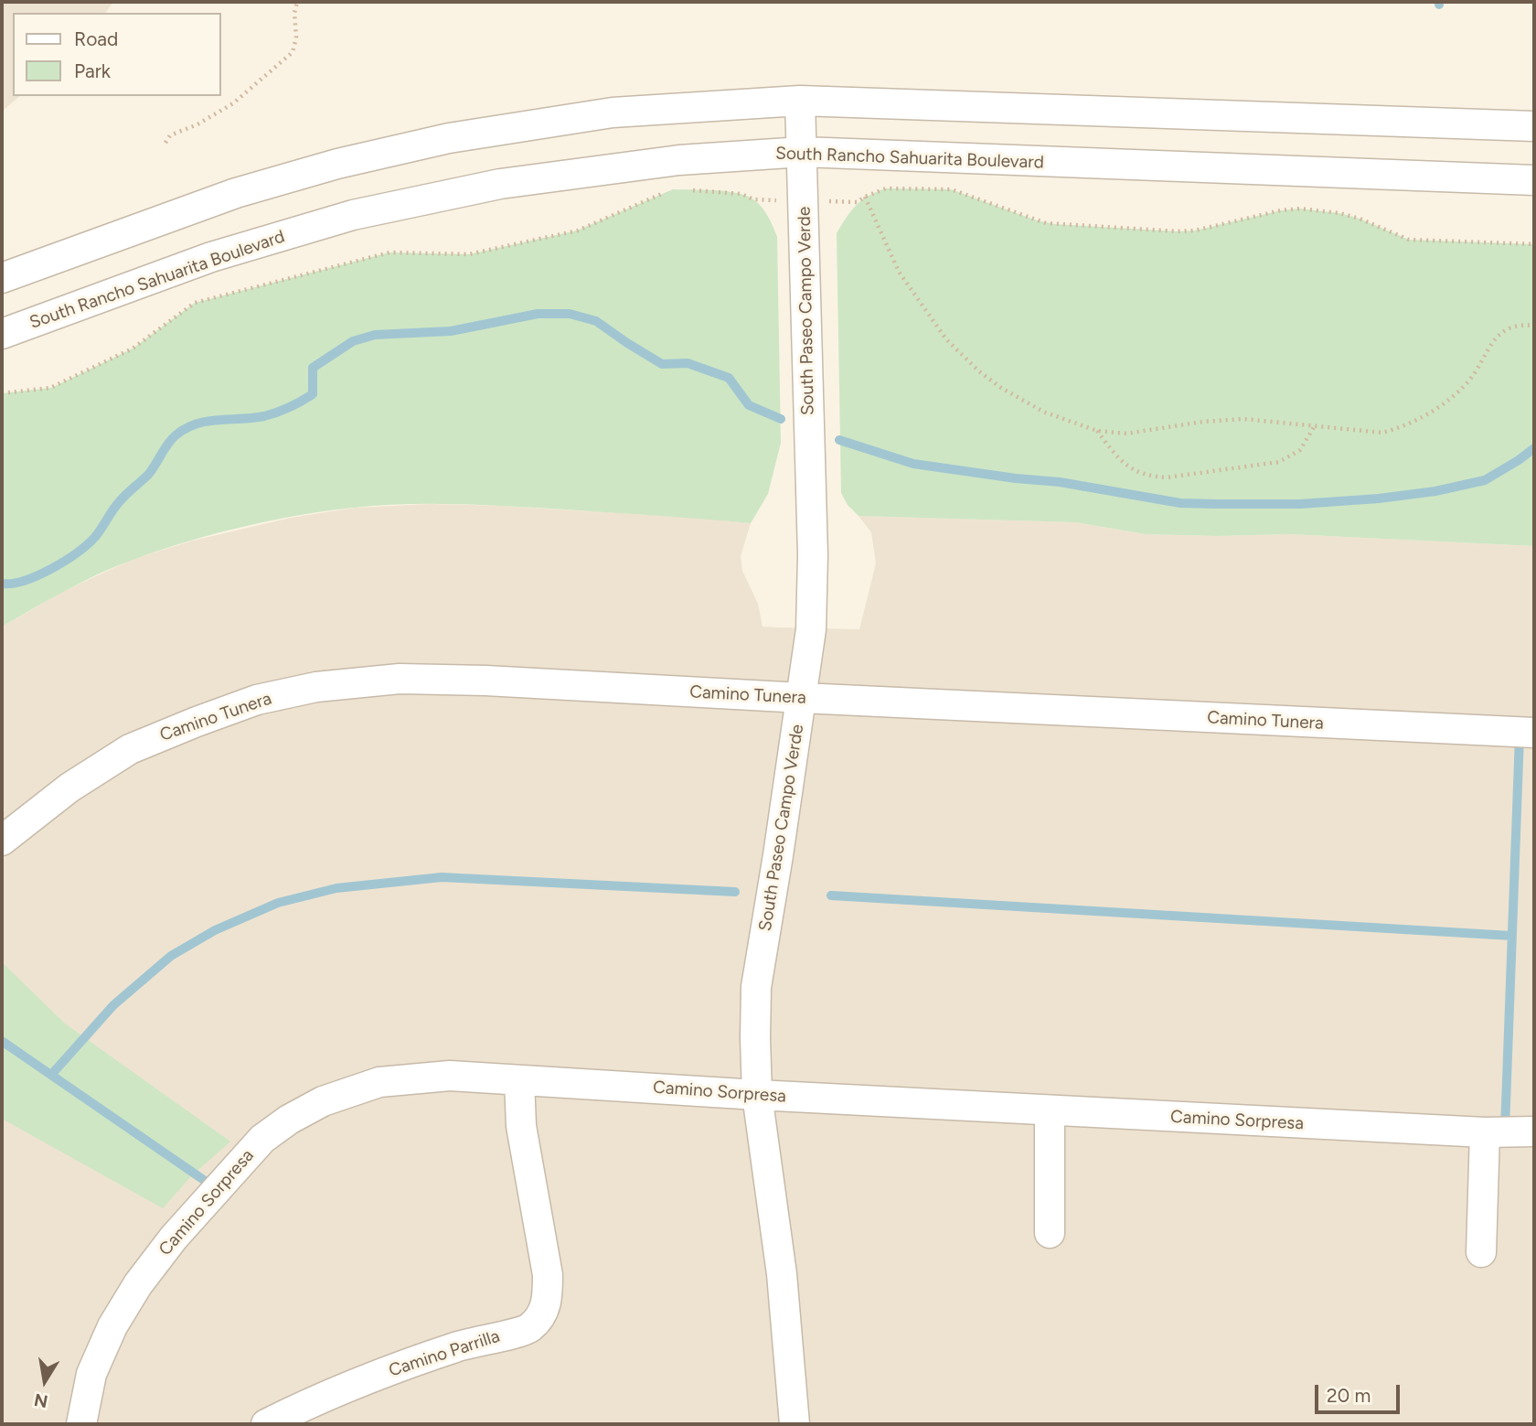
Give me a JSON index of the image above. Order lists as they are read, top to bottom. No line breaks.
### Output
{"streets":{"street":["South Rancho Sahuarita Boulevard","South Paseo Campo Verde","Camino Tunera","Camino Sorpresa","Camino Parrilla"]},"crossings":[["South Rancho Sahuarita Boulevard","South Paseo Campo Verde"],["South Paseo Campo Verde","Camino Tunera"],["South Paseo Campo Verde","Camino Sorpresa"],["Camino Sorpresa","Camino Parrilla"]],"legend":["Road","Park"],"scale_bar":"20 m","north":"bottom"}
